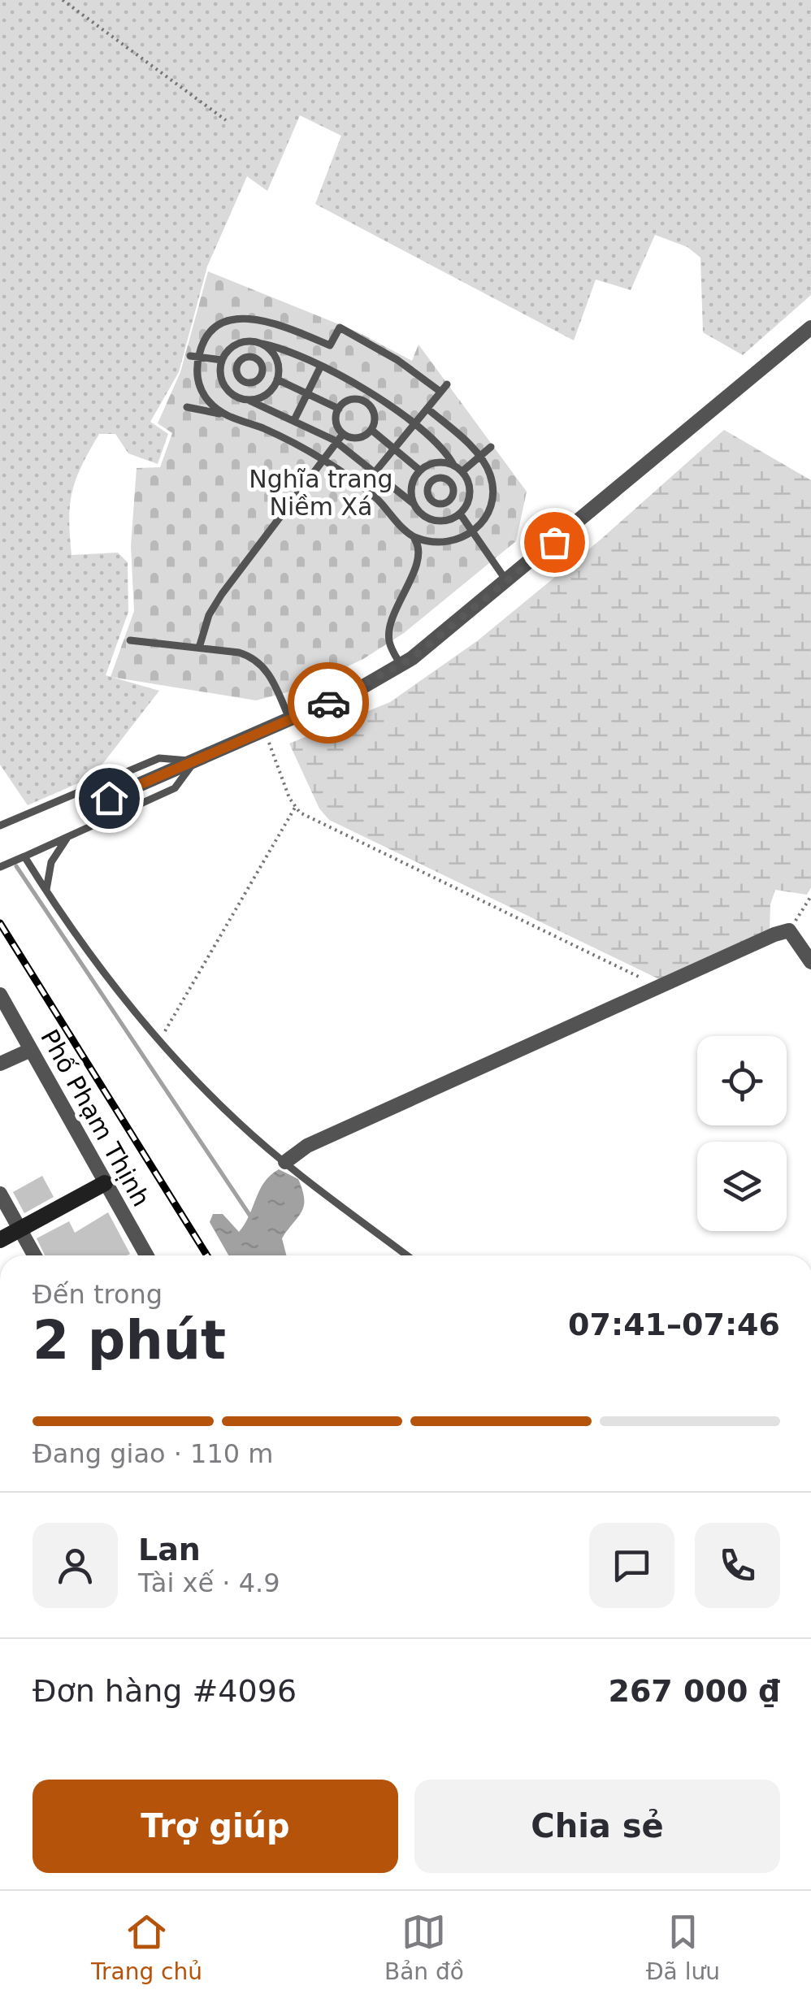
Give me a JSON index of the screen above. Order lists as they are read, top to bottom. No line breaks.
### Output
{"streets":{"street":["Phố Phạm Thịnh"]},"parks":["Nghĩa trang Niềm Xá"],"page":{"heading":["2 phút","Đến trong","07:41–07:46"],"panel":["Lan","Tài xế · 4.9","Đơn hàng #4096","267 000 ₫"],"bar":"Đang giao · 110 m","buttons":["Trợ giúp","Chia sẻ"],"tabs":["Trang chủ","Bản đồ","Đã lưu"]}}
